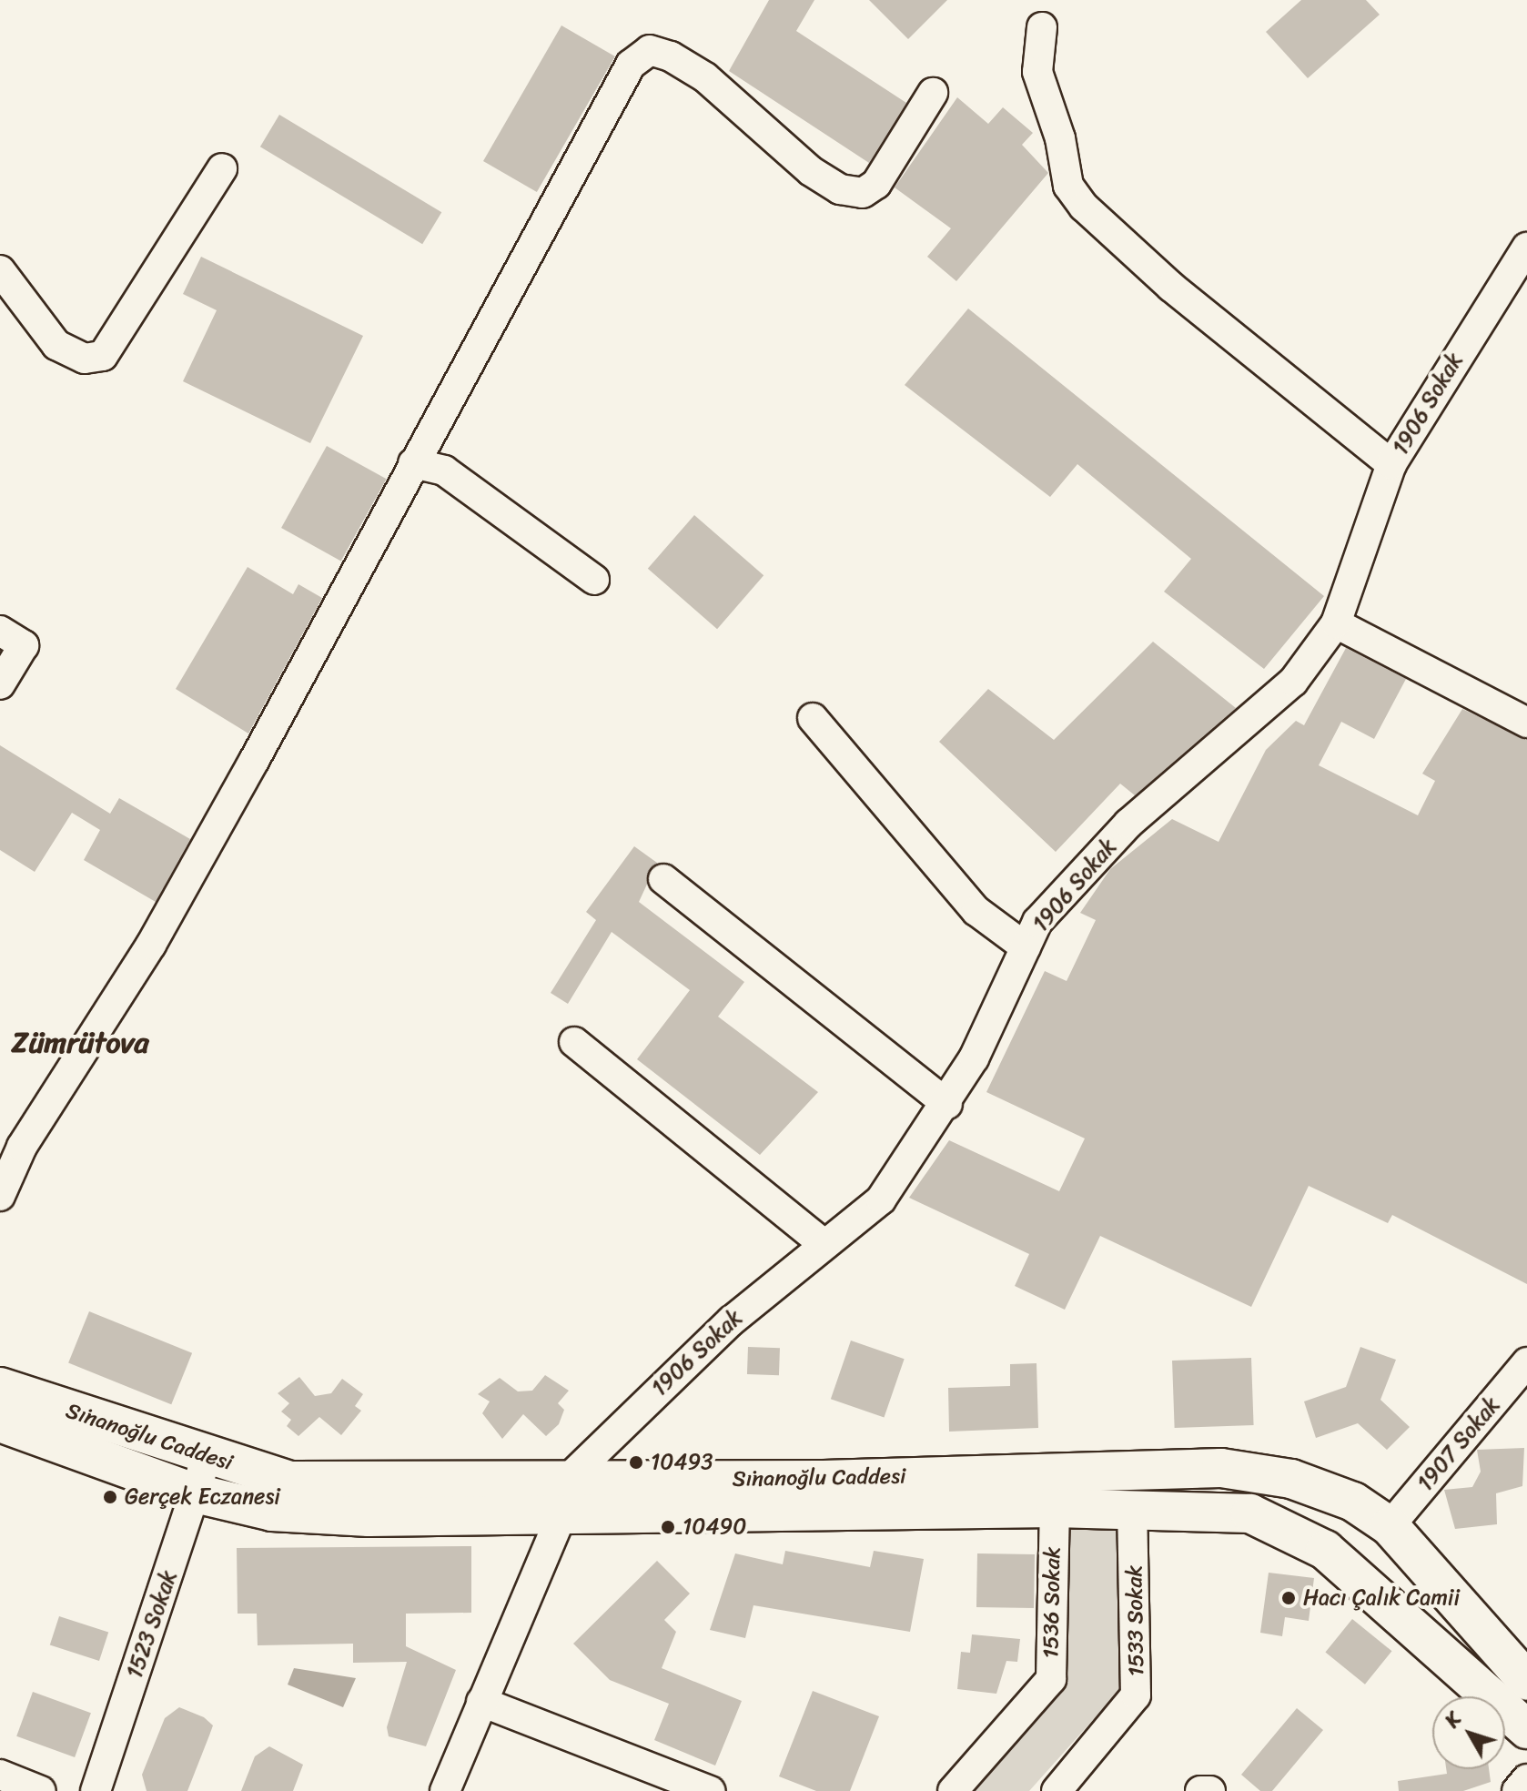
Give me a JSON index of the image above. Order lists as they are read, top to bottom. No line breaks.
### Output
{"streets":{"main road":["Si̇nanoğlu Caddesi"],"street":["1906 Sokak","1907 Sokak","1536 Sokak","1533 Sokak","1523 Sokak"]},"crossings":[["1906 Sokak","Si̇nanoğlu Caddesi"],["Si̇nanoğlu Caddesi","1907 Sokak"],["Si̇nanoğlu Caddesi","1536 Sokak"],["Si̇nanoğlu Caddesi","1533 Sokak"],["Si̇nanoğlu Caddesi","1523 Sokak"]],"districts":["Zümrütova"],"places":["10493","Gerçek Eczanesi","10490","Hacı Çalık Camii"],"north":"top left"}
